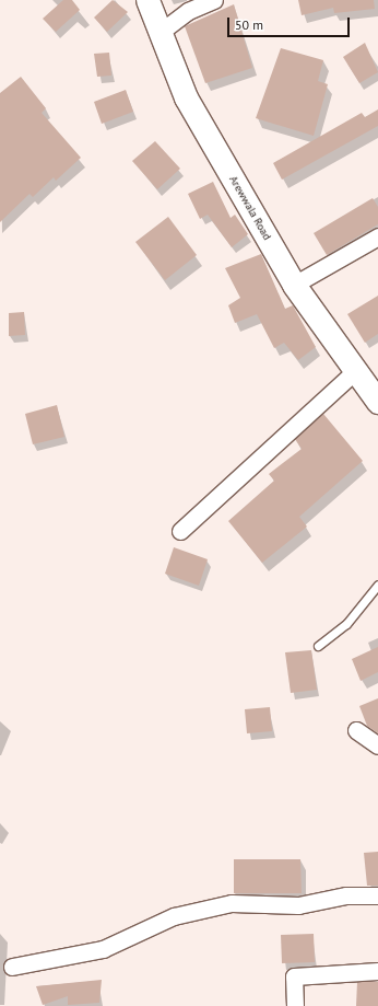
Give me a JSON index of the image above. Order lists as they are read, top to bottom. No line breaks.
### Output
{"streets":{"street":["Arewwala Road"]},"scale_bar":"50 m"}
